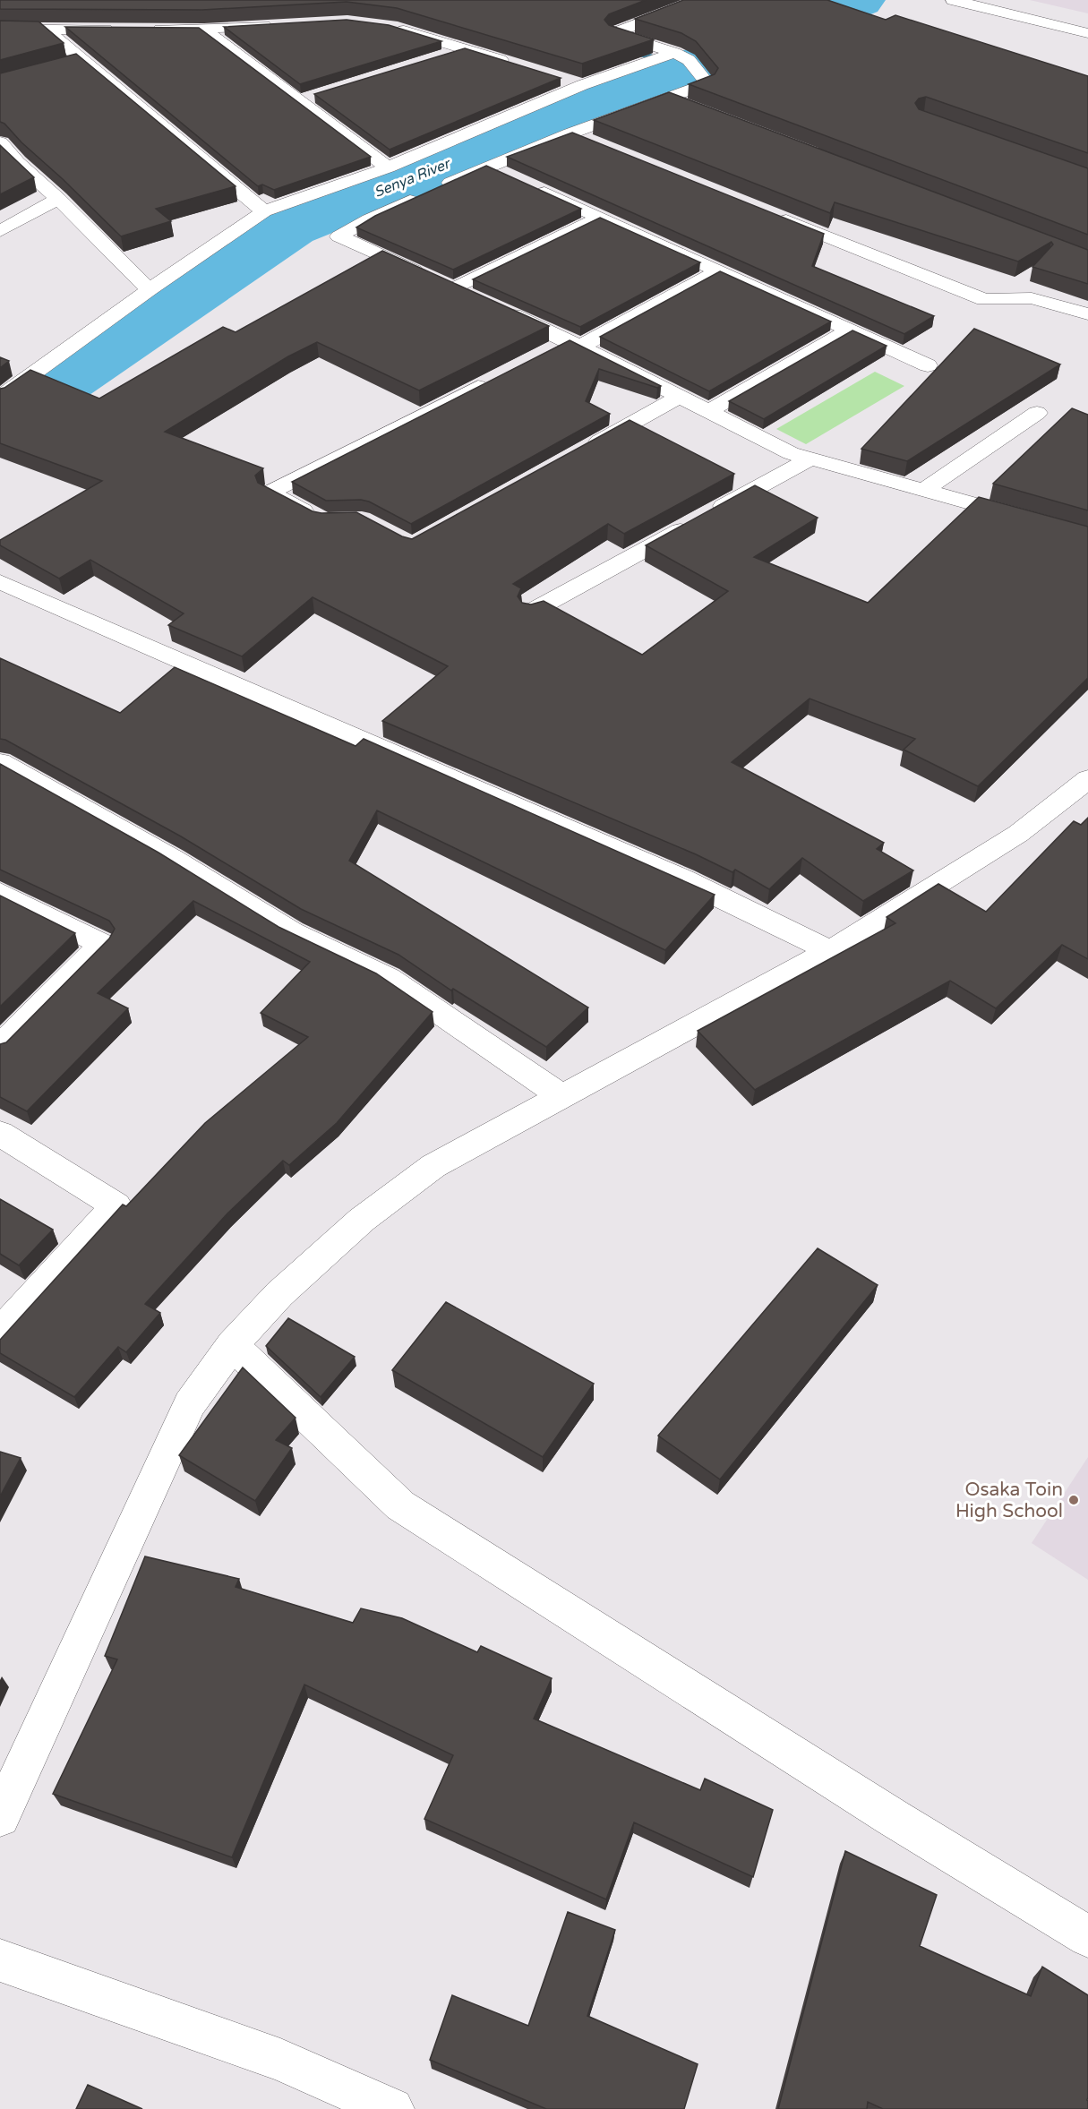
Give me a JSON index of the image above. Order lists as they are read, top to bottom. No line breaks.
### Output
{"water":["Senya River"],"places":["Osaka Toin High School"]}
